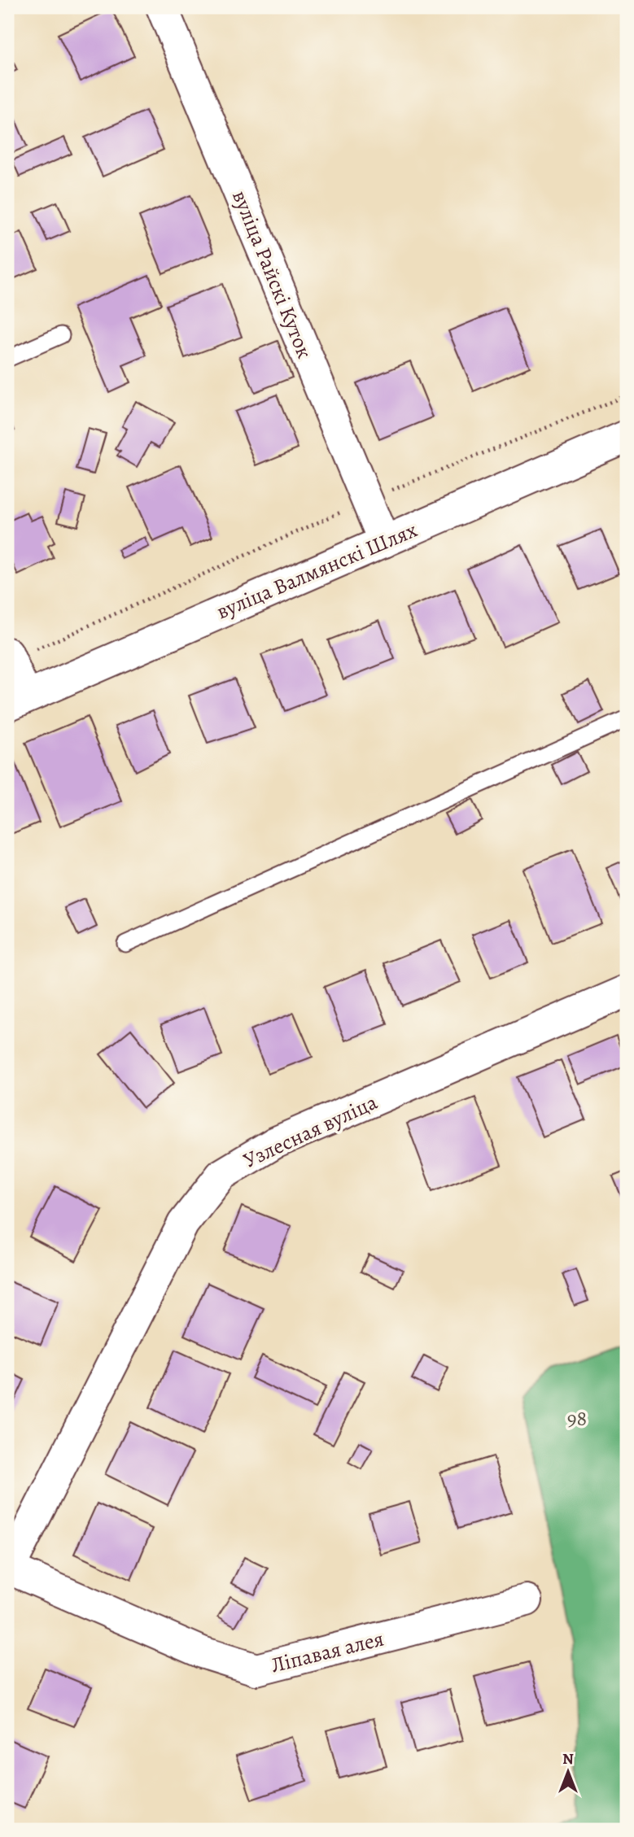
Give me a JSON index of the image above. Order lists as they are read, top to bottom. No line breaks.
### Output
{"streets":{"street":["вуліца Райскі Куток","вуліца Валмянскі Шлях","Узлесная вуліца","Ліпавая алея"]},"crossings":[["вуліца Райскі Куток","вуліца Валмянскі Шлях"],["Узлесная вуліца","Ліпавая алея"]],"parks":["98"],"north":"top"}
